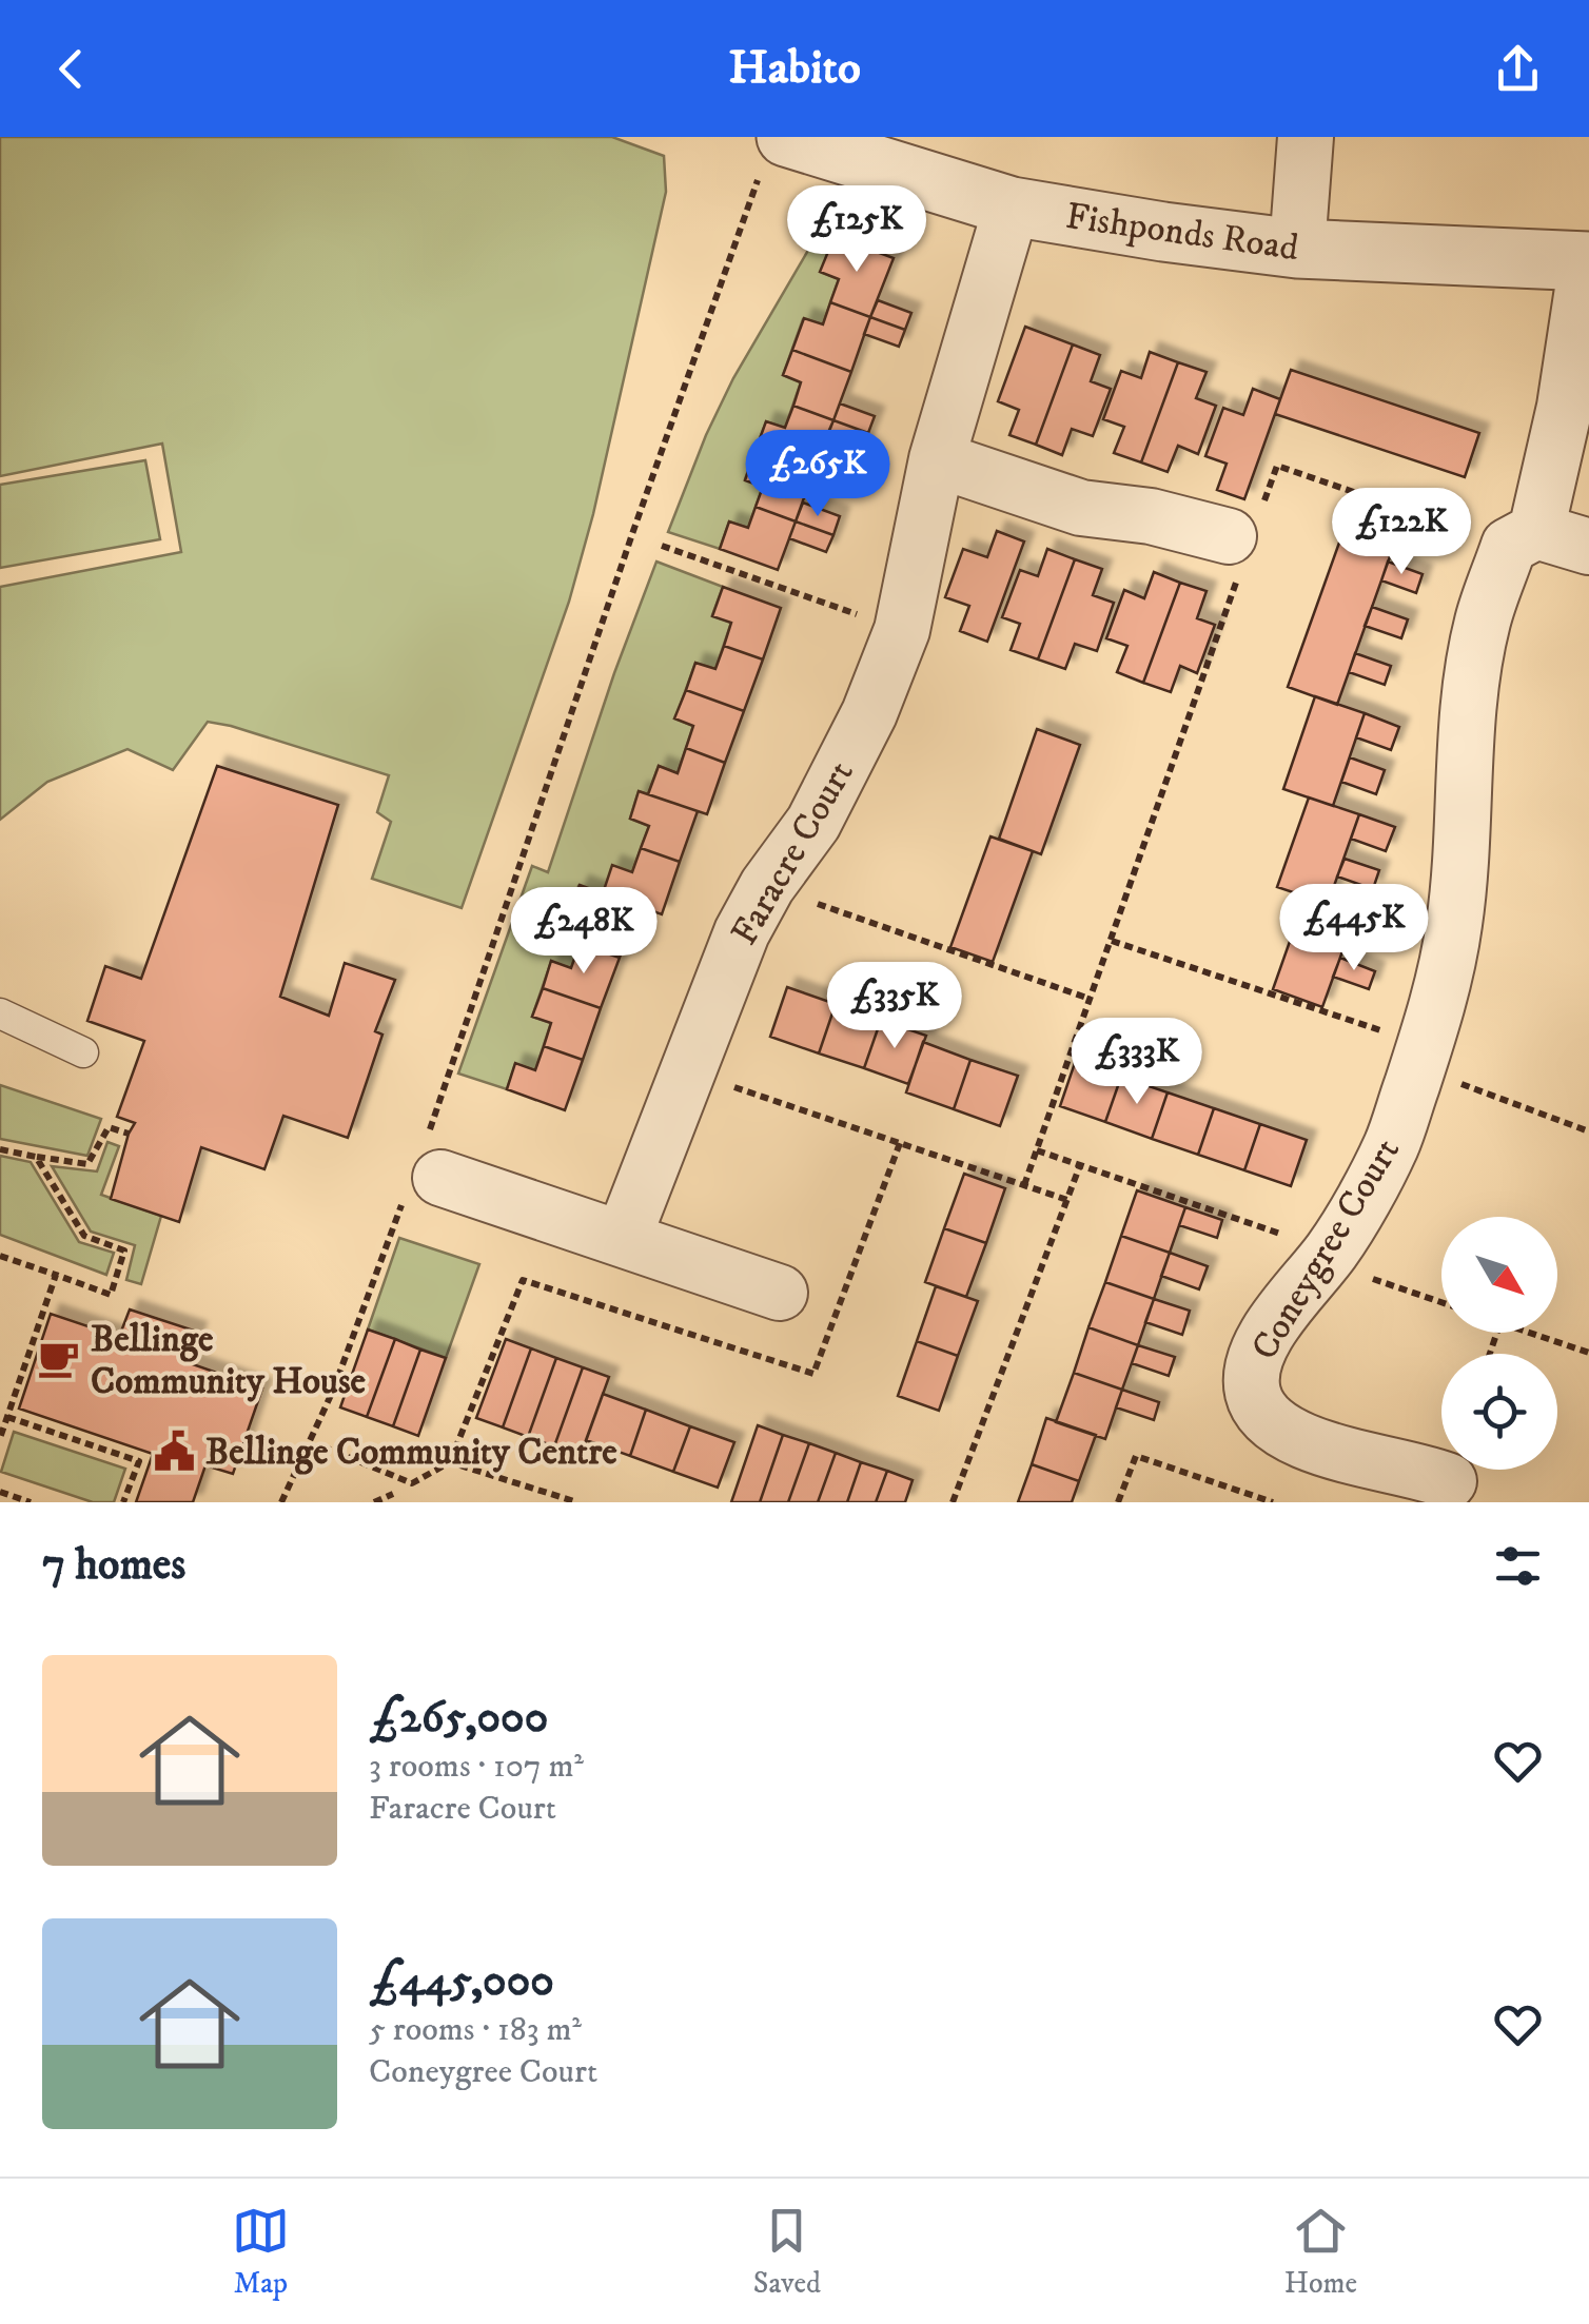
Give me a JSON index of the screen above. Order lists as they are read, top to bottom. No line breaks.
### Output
{"streets":{"street":["Fishponds Road","Faracre Court","Coneygree Court"]},"crossings":[["Fishponds Road","Faracre Court"],["Fishponds Road","Coneygree Court"]],"places":{"cafe":["Bellinge Community House"],"public building":["Bellinge Community Centre"]},"north":"bottom right","page":{"header":"Habito","price":["£125K","£265K","£122K","£445K","£248K","£335K","£333K"],"heading":"7 homes","list":[{"name":"£265,000","note":"3 rooms · 107 m² · Faracre Court"},{"name":"£445,000","note":"5 rooms · 183 m² · Coneygree Court"}],"tabs":["Map","Saved","Home"]}}
